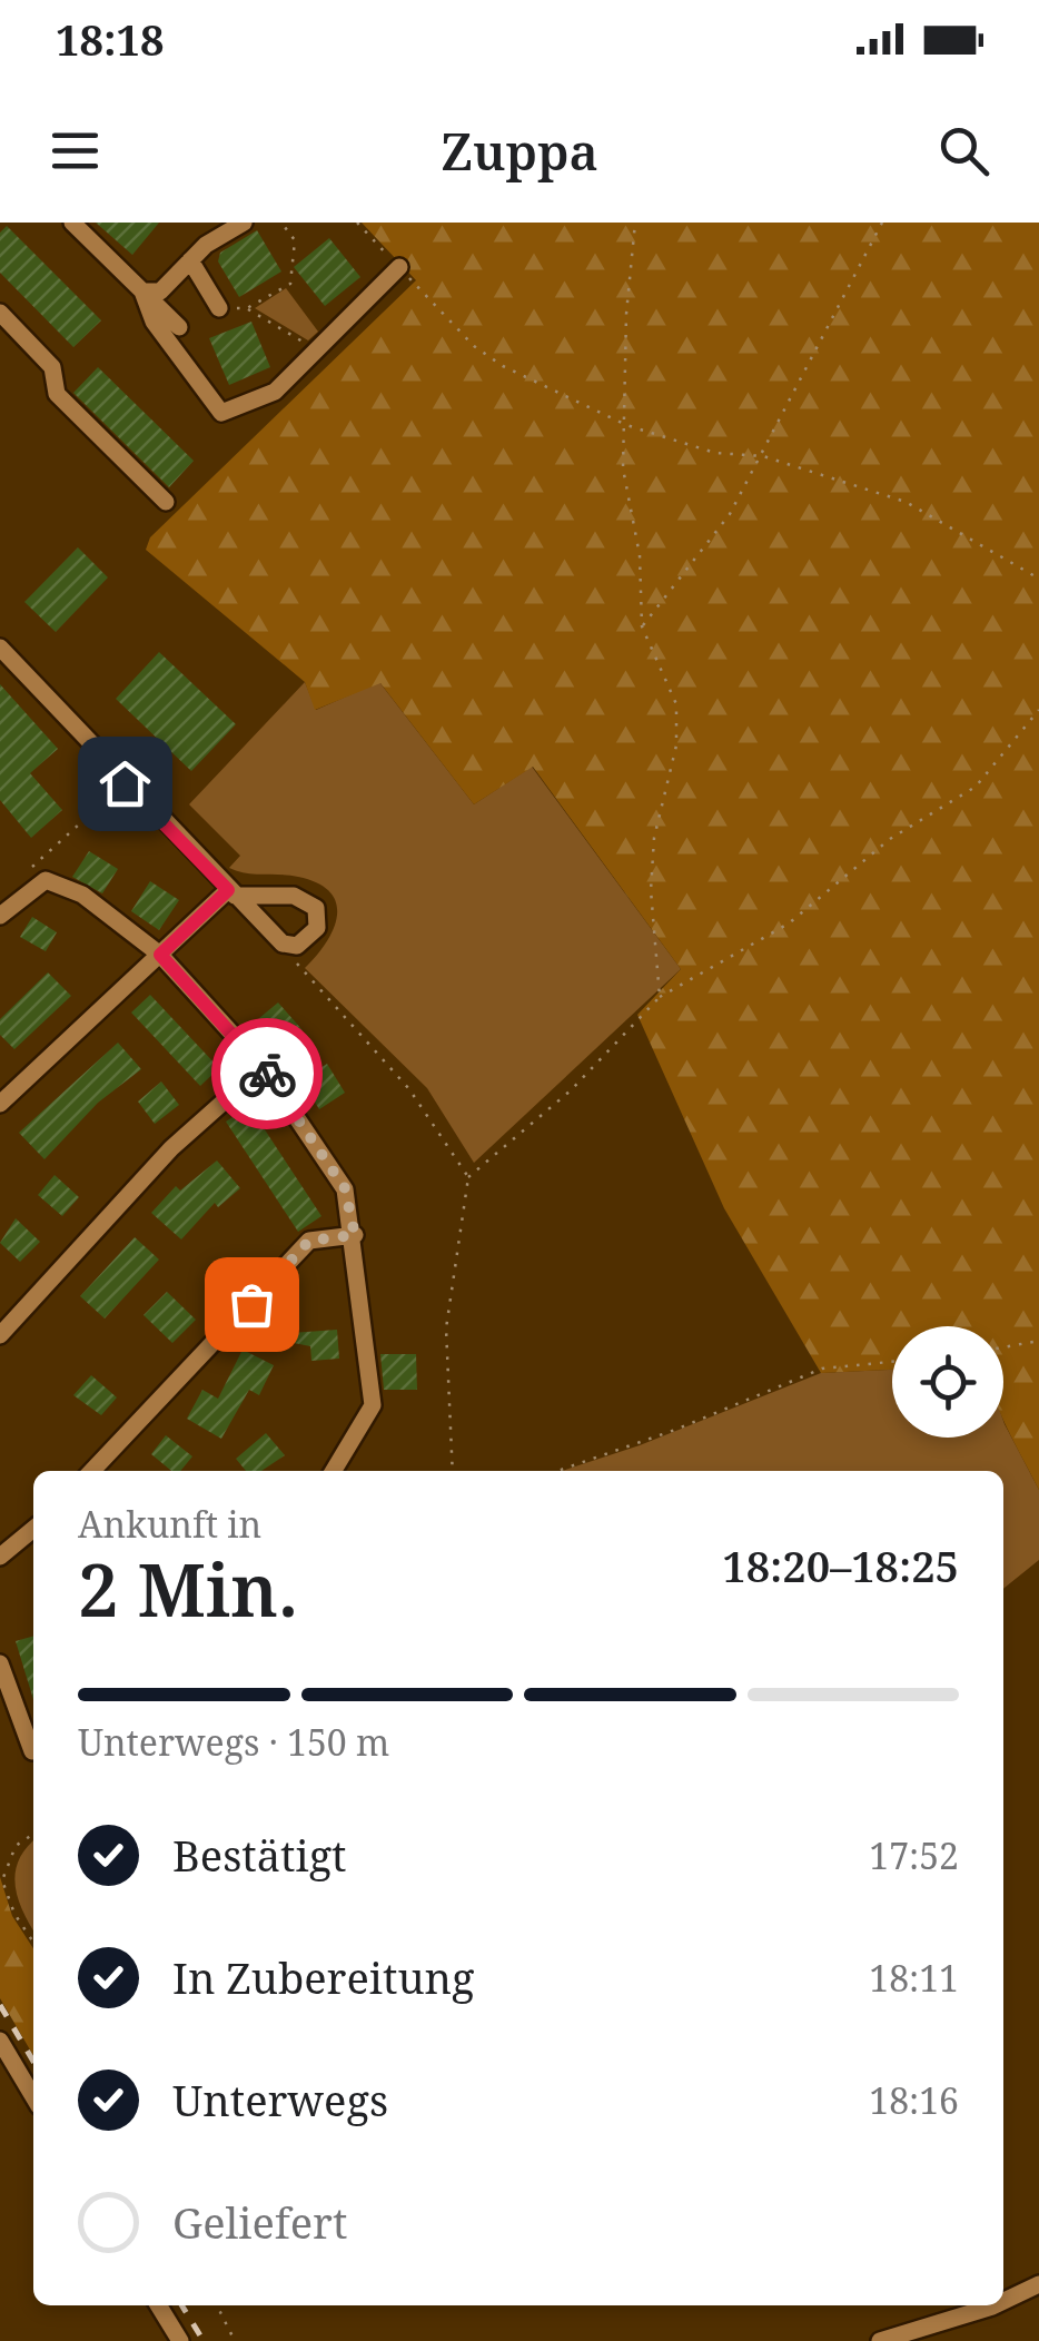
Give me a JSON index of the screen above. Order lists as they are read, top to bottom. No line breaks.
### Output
{"page":{"status":"18:18","header":"Zuppa","heading":["2 Min.","Ankunft in","18:20–18:25"],"bar":"Unterwegs · 150 m","list":[["Bestätigt","17:52"],["In Zubereitung","18:11"],["Unterwegs","18:16"],"Geliefert"]}}
